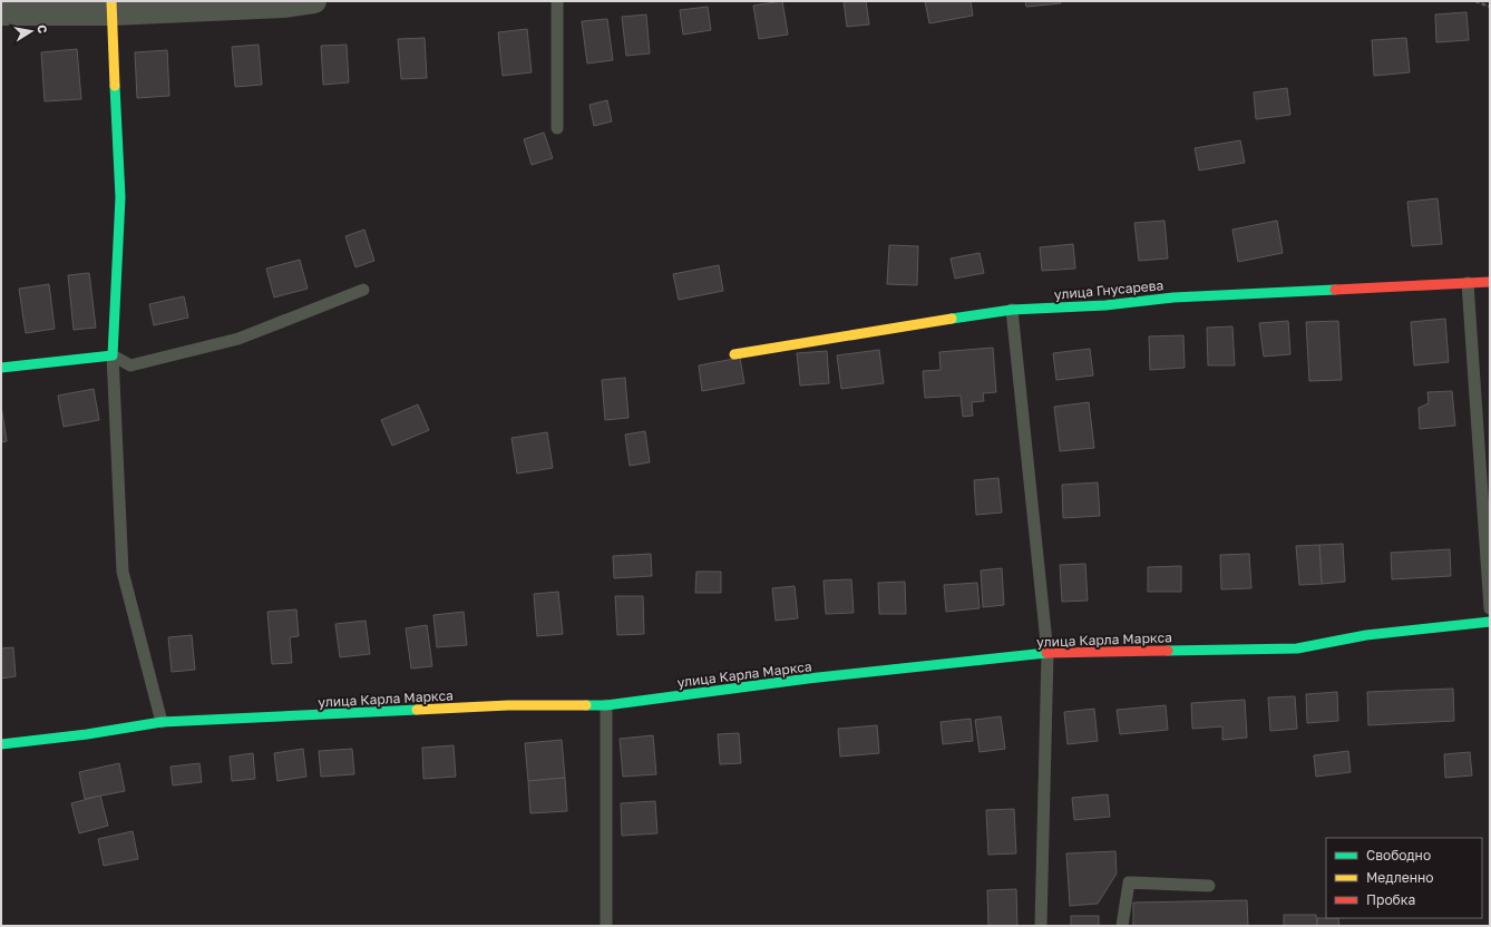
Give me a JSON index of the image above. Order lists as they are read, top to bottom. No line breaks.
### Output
{"streets":{"street":["улица Гнусарева","улица Карла Маркса"]},"legend":["Свободно","Медленно","Пробка"],"north":"right"}
